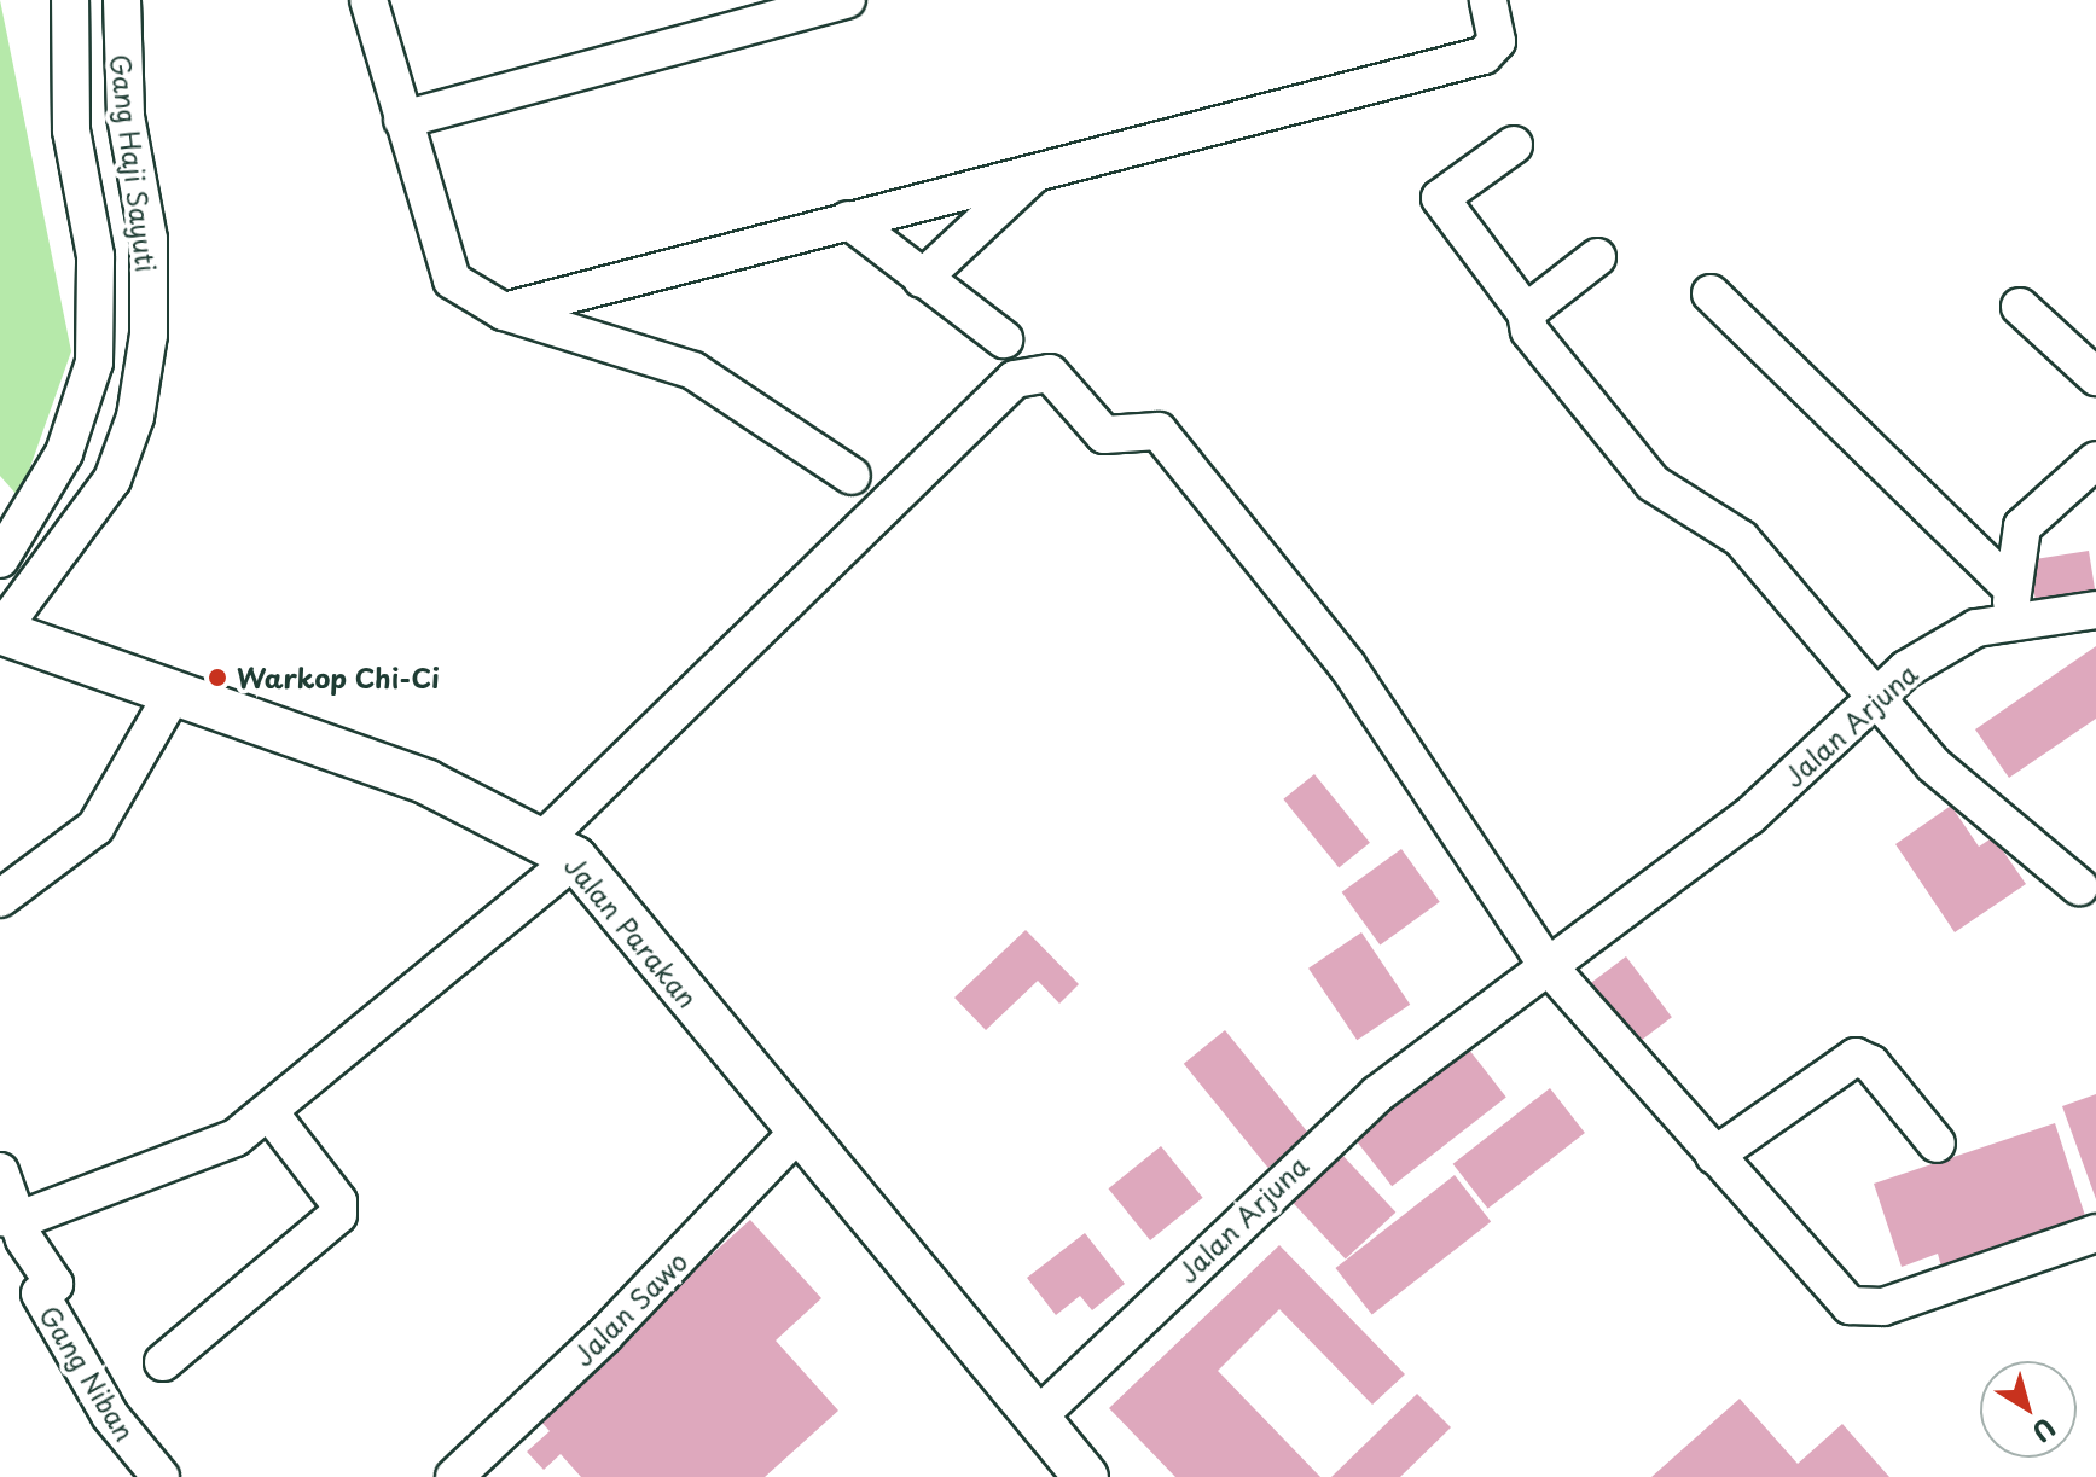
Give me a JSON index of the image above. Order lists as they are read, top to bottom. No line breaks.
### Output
{"streets":{"street":["Gang Haji Sayuti","Jalan Arjuna","Jalan Parakan","Jalan Sawo","Gang Niban"]},"crossings":[["Gang Haji Sayuti","Jalan Parakan"],["Jalan Arjuna","Jalan Parakan"],["Jalan Parakan","Jalan Sawo"]],"places":["Warkop Chi-Ci"],"north":"bottom right"}
